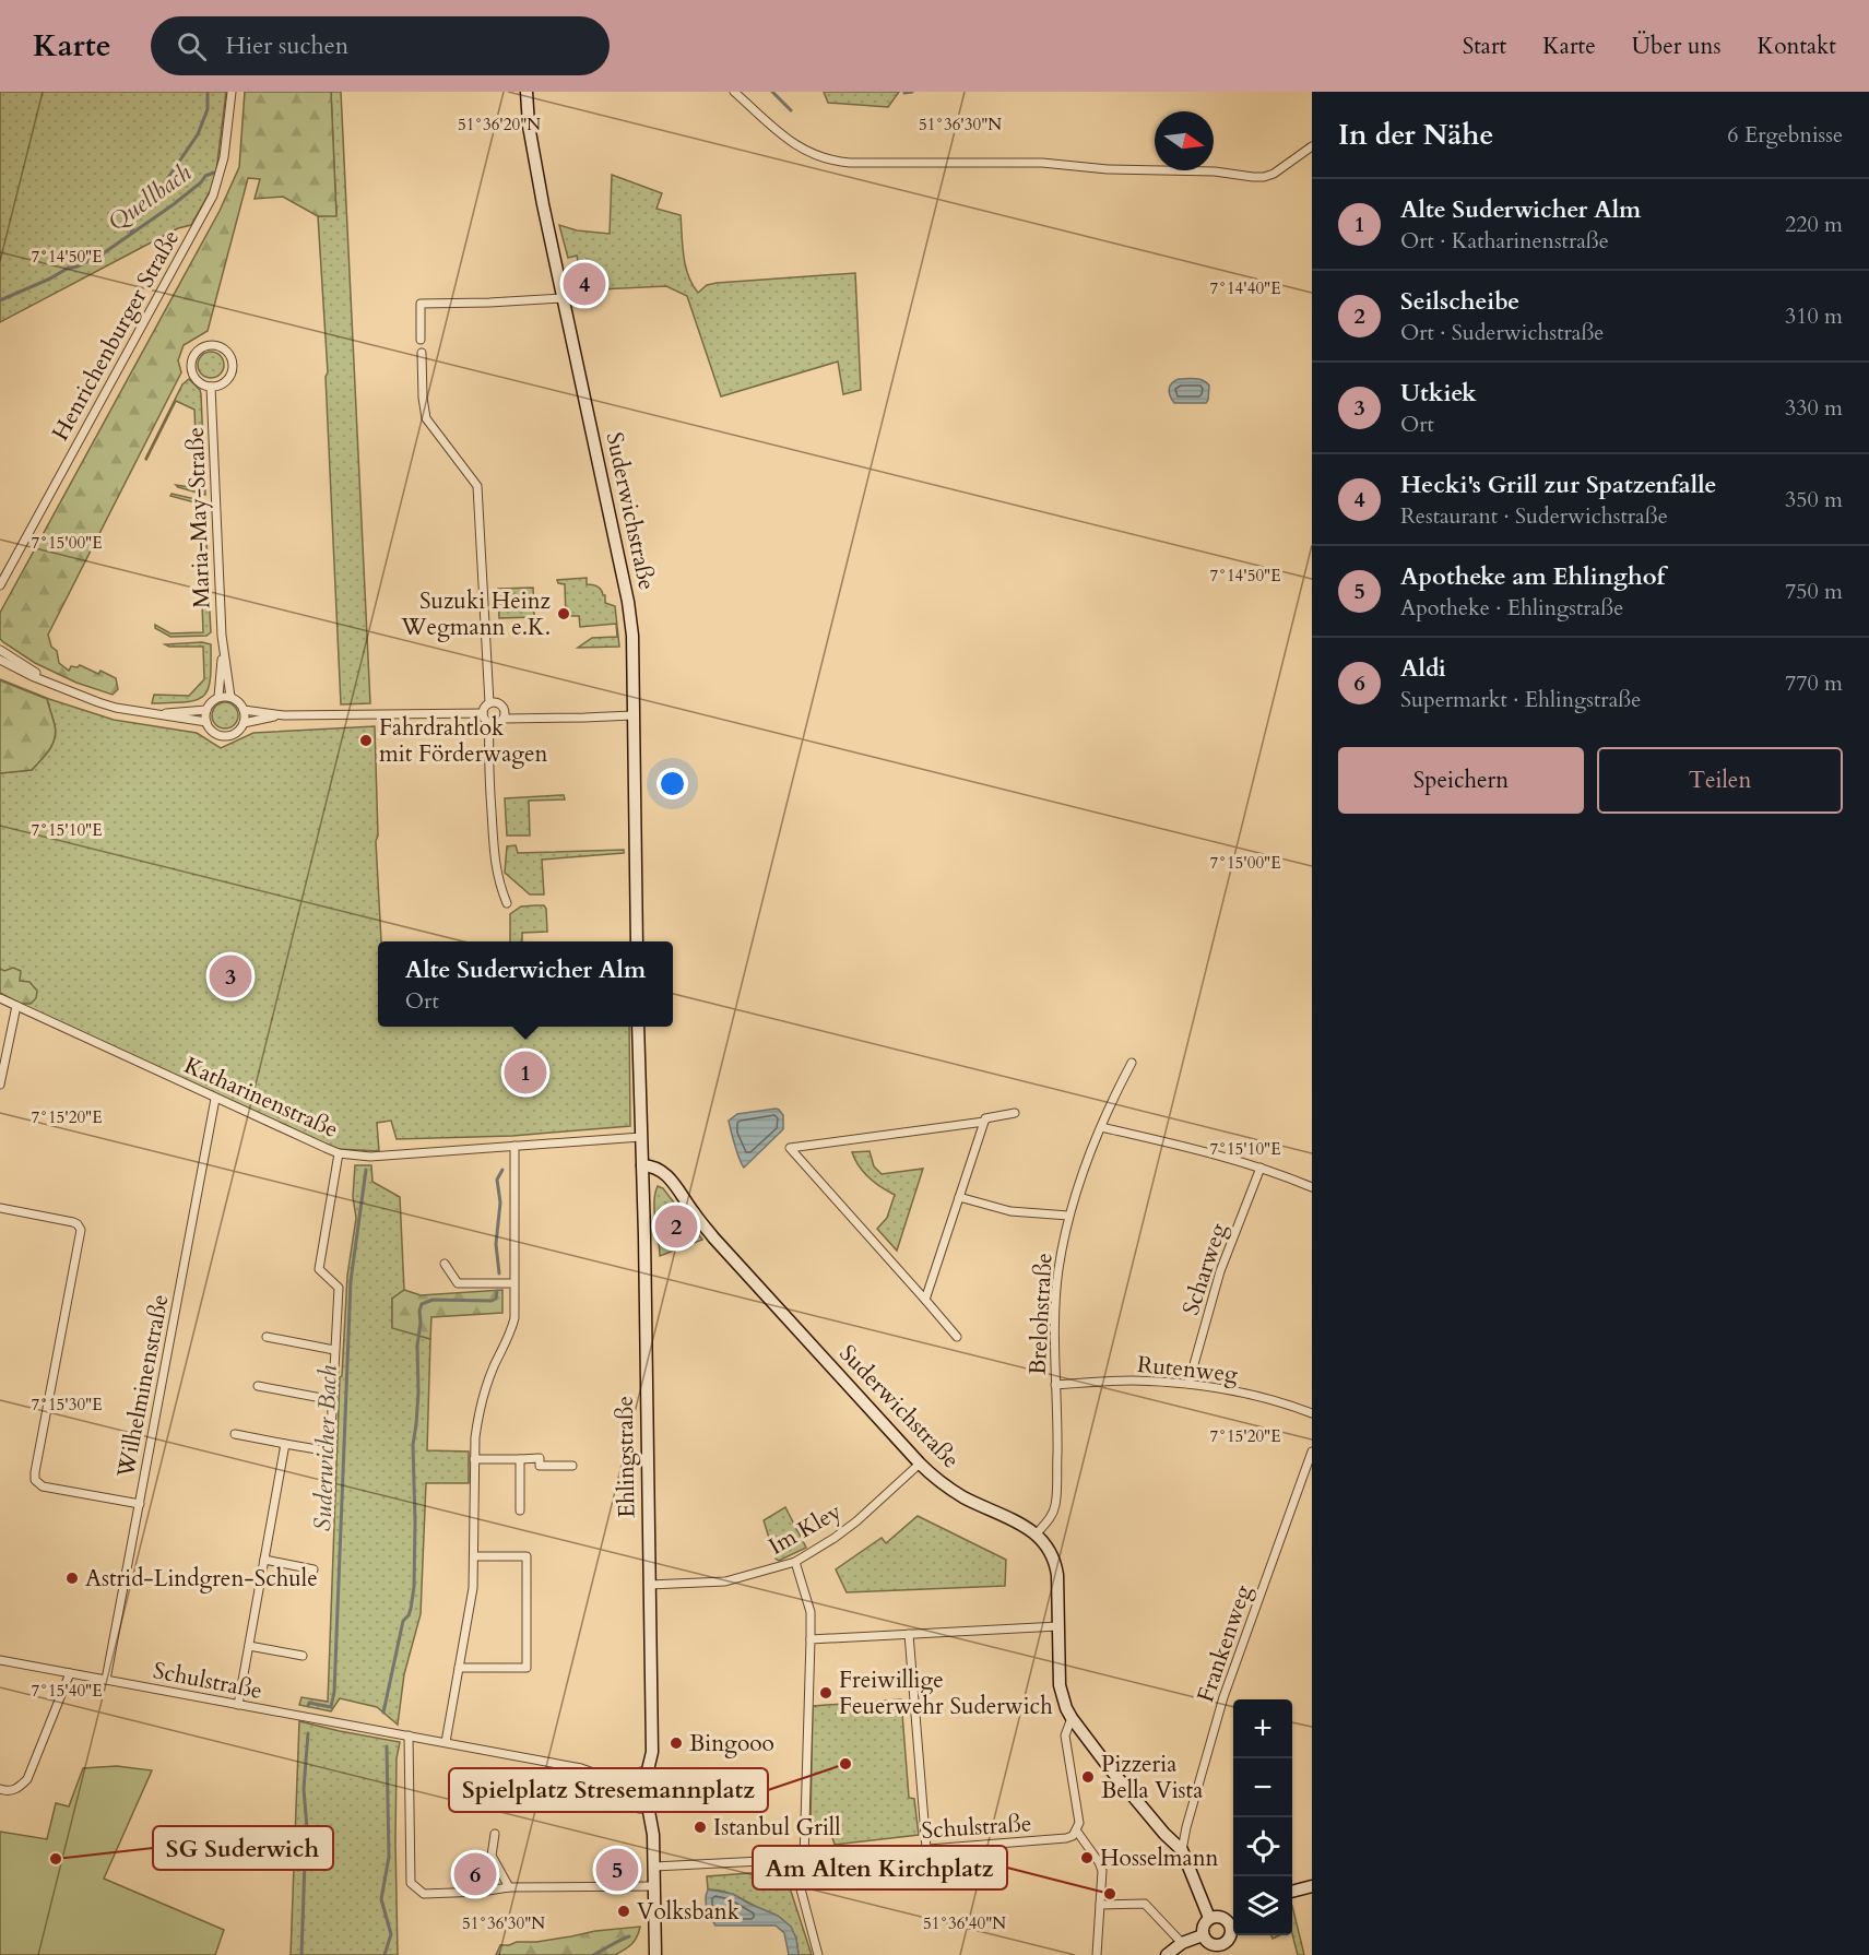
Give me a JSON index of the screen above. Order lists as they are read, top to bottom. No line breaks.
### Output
{"streets":{"main road":["Suderwichstraße","Ehlingstraße"],"street":["Henrichenburger Straße","Maria-May-Straße","Katharinenstraße","Scharweg","Brelohstraße","Rutenweg","Wilhelminenstraße","Im Kley","Frankenweg","Schulstraße"]},"crossings":[["Suderwichstraße","Brelohstraße"],["Suderwichstraße","Ehlingstraße"],["Suderwichstraße","Im Kley"],["Katharinenstraße","Wilhelminenstraße"],["Katharinenstraße","Ehlingstraße"],["Scharweg","Rutenweg"],["Brelohstraße","Rutenweg"],["Wilhelminenstraße","Schulstraße"],["Ehlingstraße","Im Kley"],["Ehlingstraße","Schulstraße"]],"water":["Quellbach","Suderwicher Bach"],"places":["Suzuki Heinz Wegmann e.K.","Fahrdrahtlok mit Förderwagen","Astrid-Lindgren-Schule","Freiwillige Feuerwehr Suderwich","Bingooo","Spielplatz Stresemannplatz","Pizzeria Bella Vista","Istanbul Grill","Hosselmann","SG Suderwich","Am Alten Kirchplatz","Volksbank"],"north":"right","page":{"header":"Karte","search":"Hier suchen","nav":["Start","Karte","Über uns","Kontakt"],"heading":["In der Nähe","6 Ergebnisse"],"list":[{"mark":"1","name":"Alte Suderwicher Alm","note":"Ort · Katharinenstraße","value":"220 m"},{"mark":"2","name":"Seilscheibe","note":"Ort · Suderwichstraße","value":"310 m"},{"mark":"3","name":"Utkiek","note":"Ort","value":"330 m"},{"mark":"4","name":"Hecki's Grill zur Spatzenfalle","note":"Restaurant · Suderwichstraße","value":"350 m"},{"mark":"5","name":"Apotheke am Ehlinghof","note":"Apotheke · Ehlingstraße","value":"750 m"},{"mark":"6","name":"Aldi","note":"Supermarkt · Ehlingstraße","value":"770 m"}],"pins":["4","3","1","2","5","6"],"buttons":["Speichern","Teilen"],"popup":["Alte Suderwicher Alm","Ort"],"map_buttons":["+","−"]},"coordinates":["51°36'20\"N","51°36'30\"N","7°14'50\"E","7°14'40\"E","7°15'00\"E","7°15'10\"E","7°15'20\"E","7°15'30\"E","7°15'40\"E","51°36'40\"N"]}
